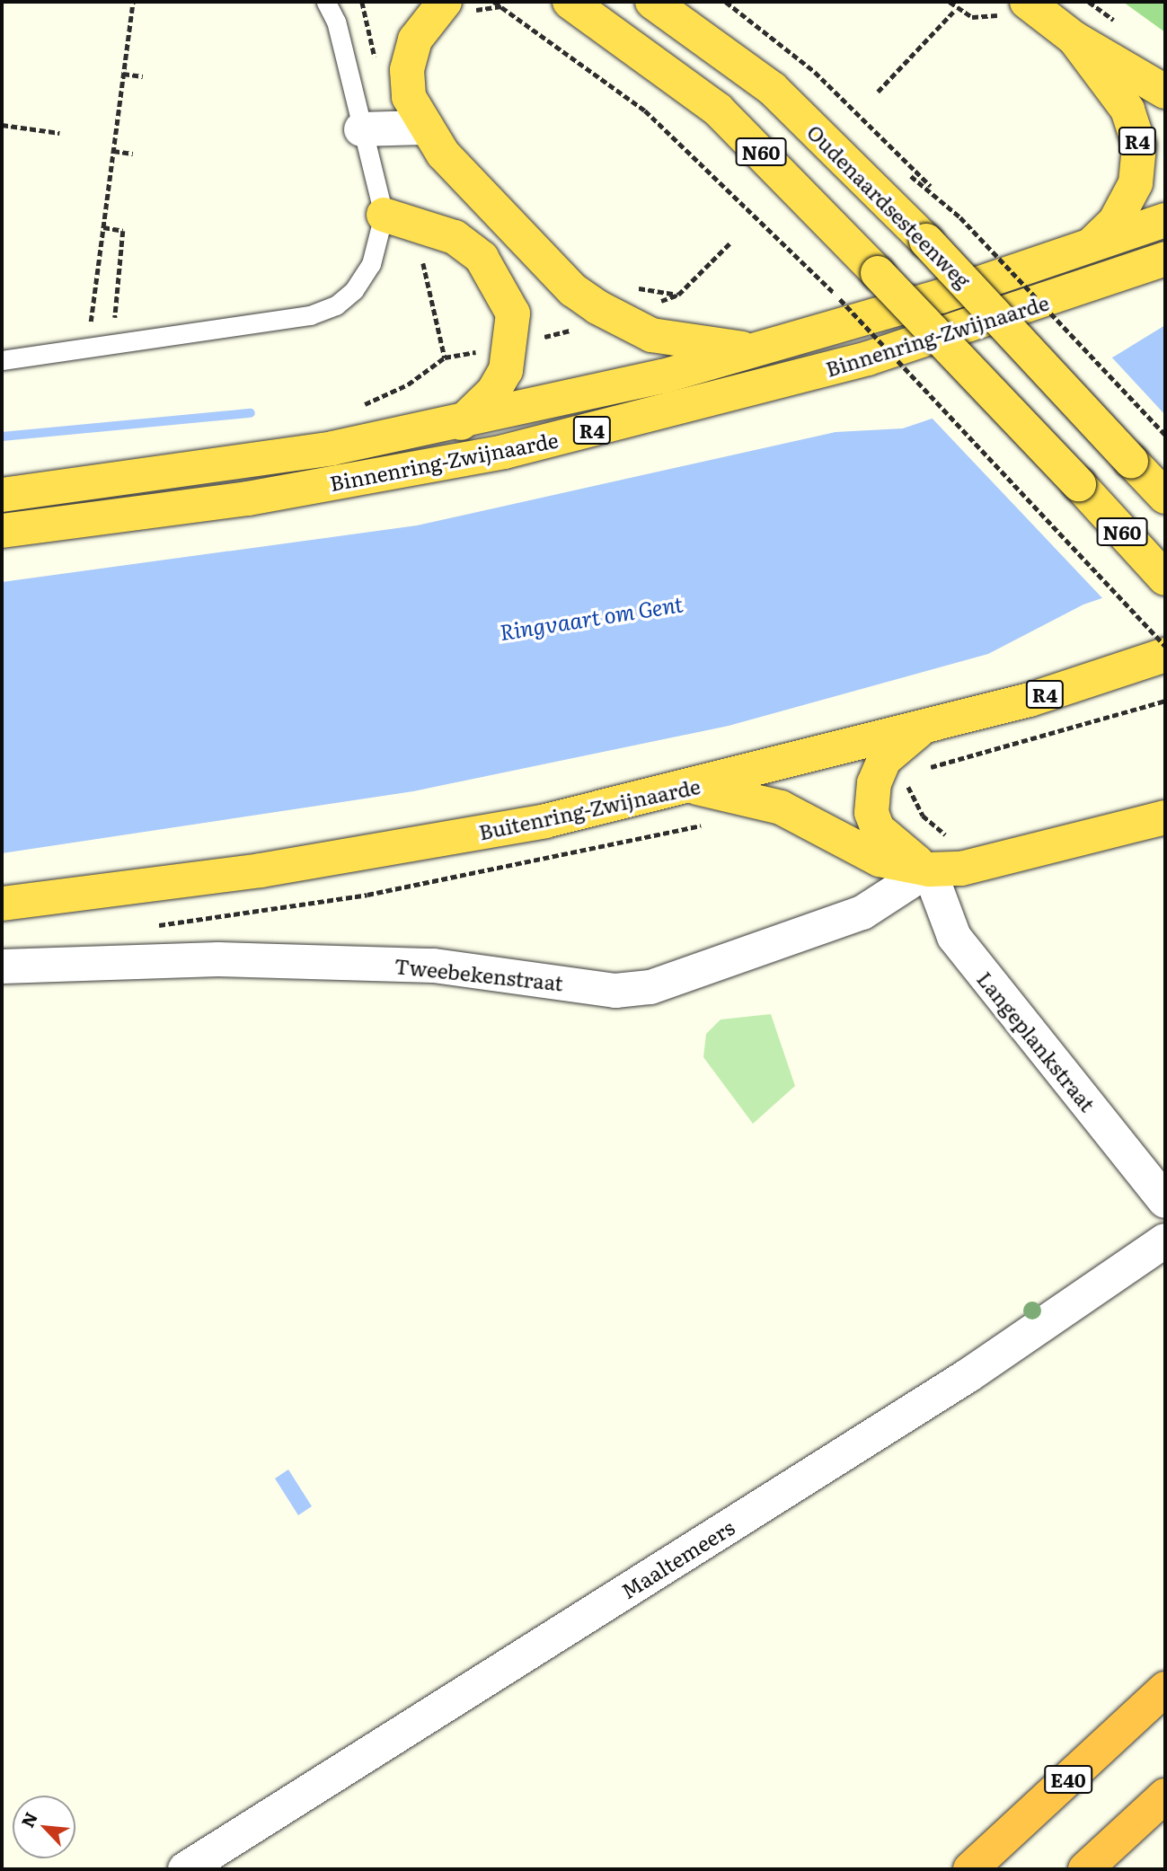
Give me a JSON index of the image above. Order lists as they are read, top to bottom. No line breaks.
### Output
{"streets":{"highway":["R4","N60","Oudenaardsesteenweg","Binnenring-Zwijnaarde","Buitenring-Zwijnaarde","E40"],"street":["Tweebekenstraat","Langeplankstraat","Maaltemeers"]},"crossings":[["R4","Buitenring-Zwijnaarde"],["R4","Tweebekenstraat"],["R4","Langeplankstraat"],["Tweebekenstraat","Langeplankstraat"]],"water":["Ringvaart om Gent"],"north":"top left"}
